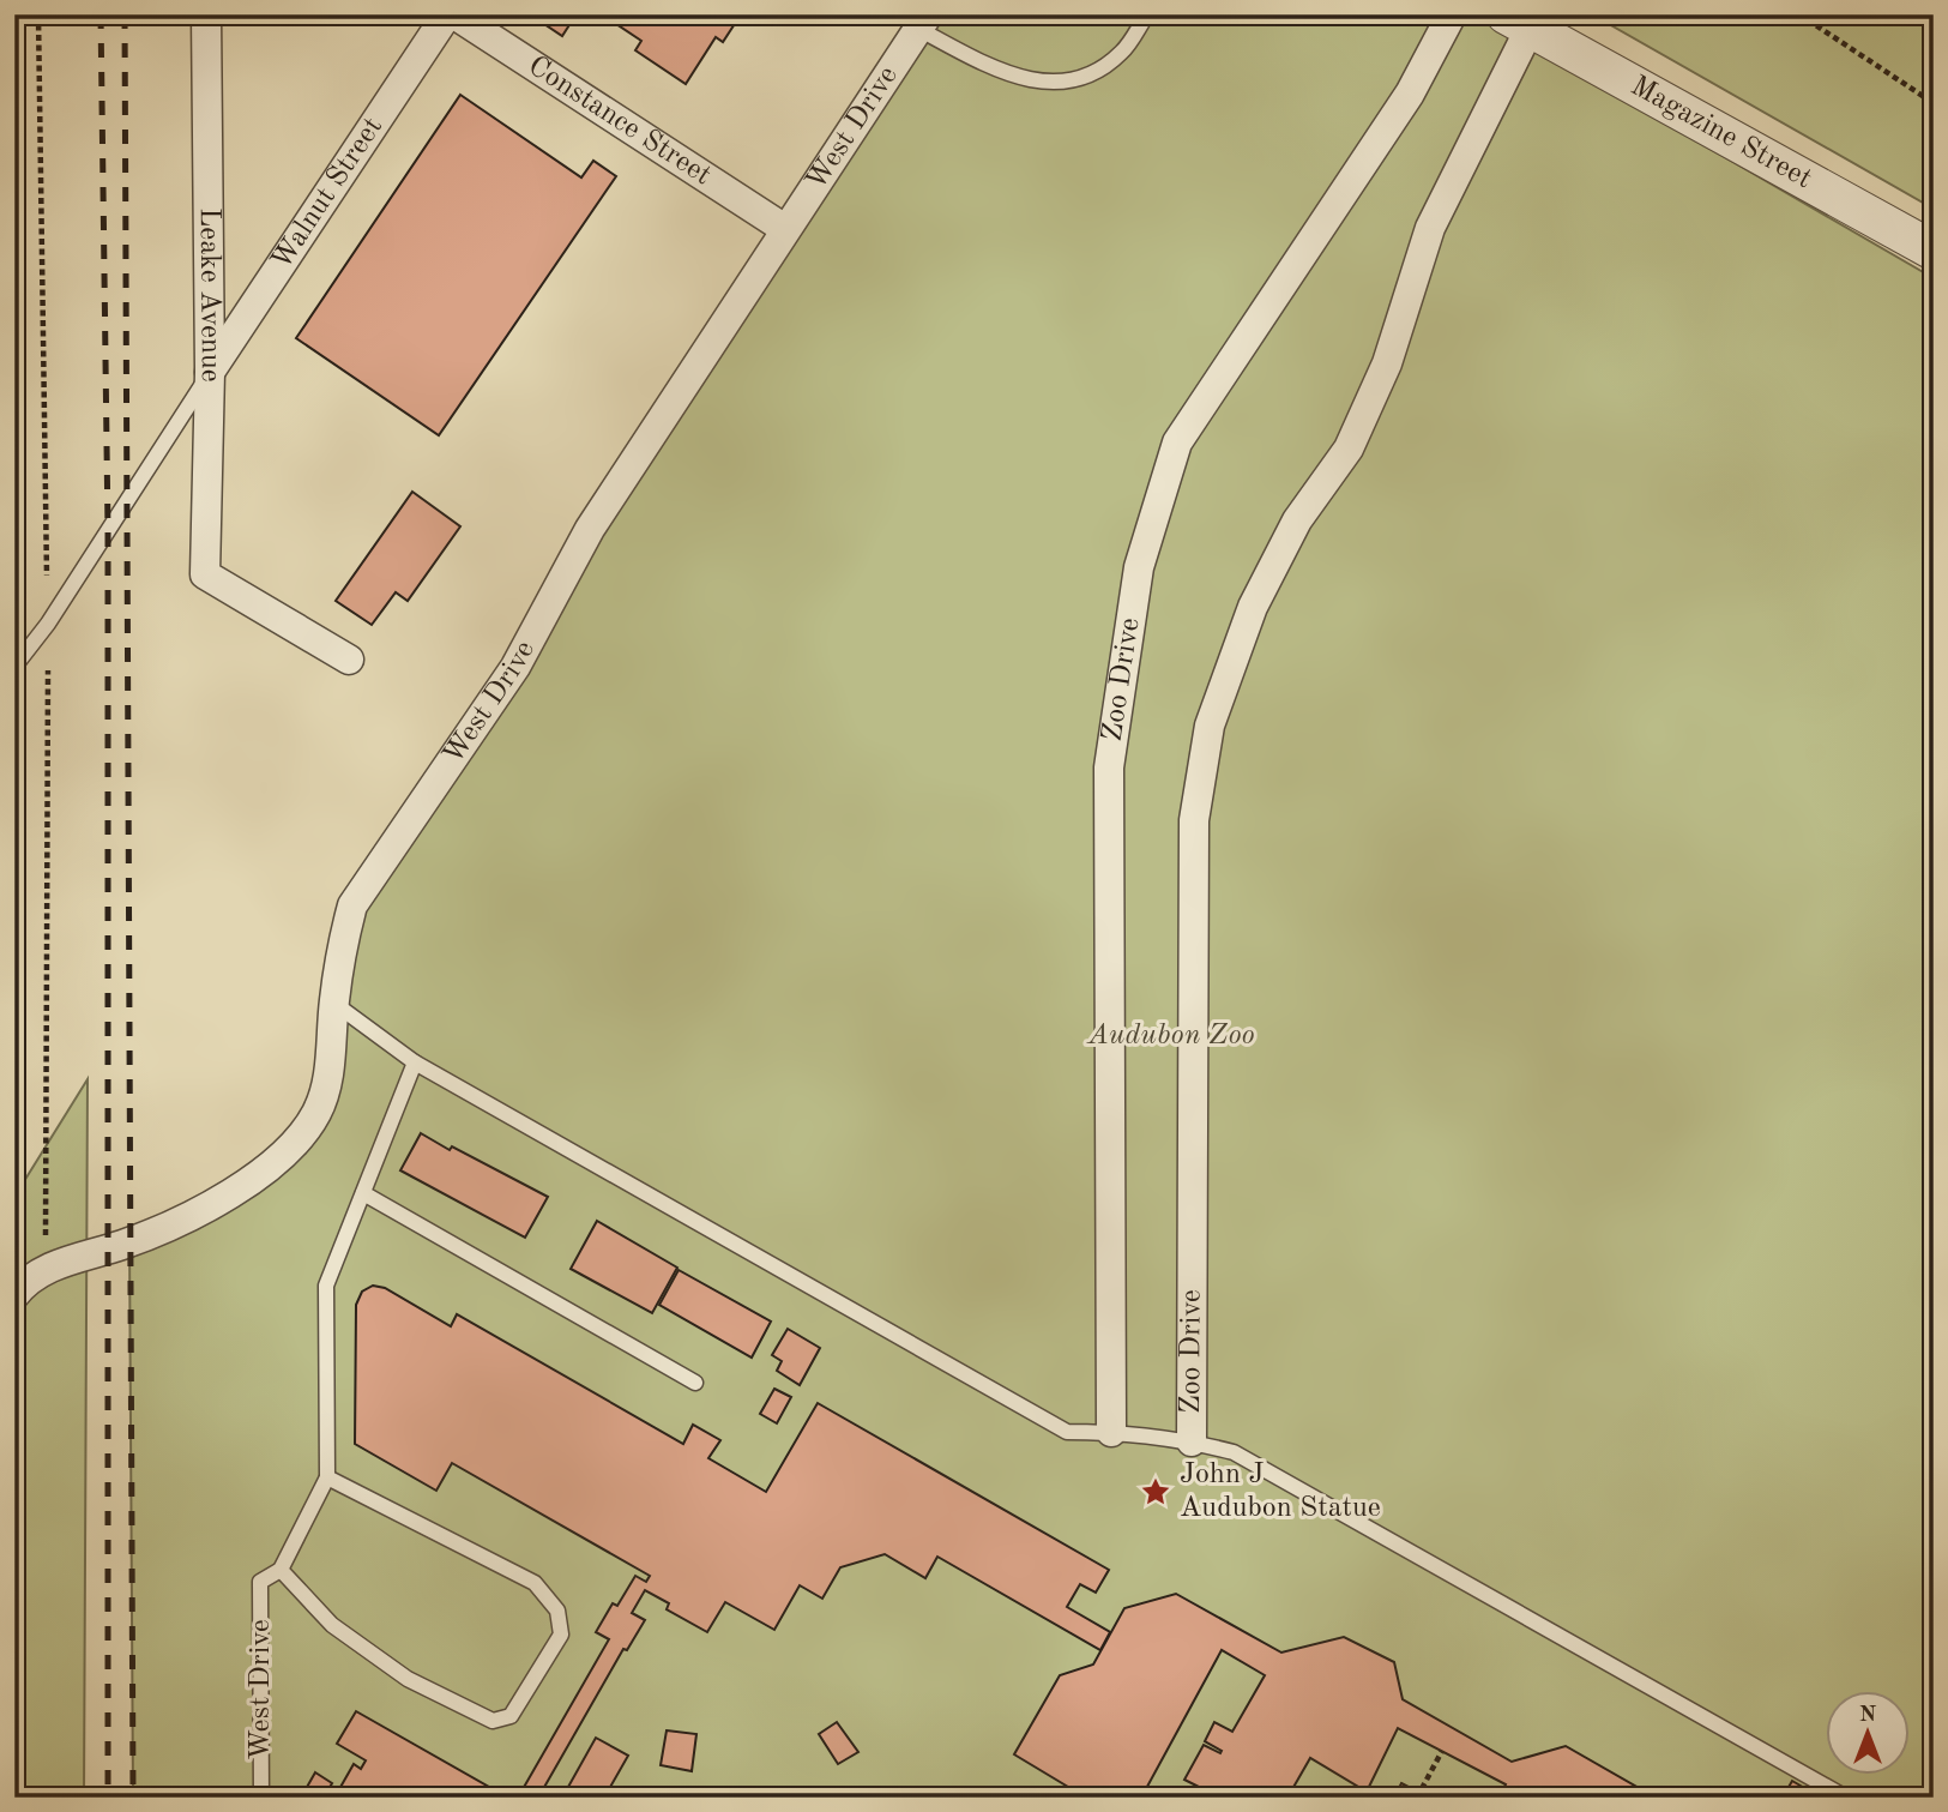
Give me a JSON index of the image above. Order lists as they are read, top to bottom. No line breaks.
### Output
{"streets":{"street":["Constance Street","West Drive","Magazine Street","Walnut Street","Leake Avenue","Zoo Drive"]},"crossings":[["Constance Street","West Drive"],["Magazine Street","Zoo Drive"],["Walnut Street","Leake Avenue"]],"parks":["Audubon Zoo"],"places":{"place":["John J Audubon Statue"]},"north":"top"}
